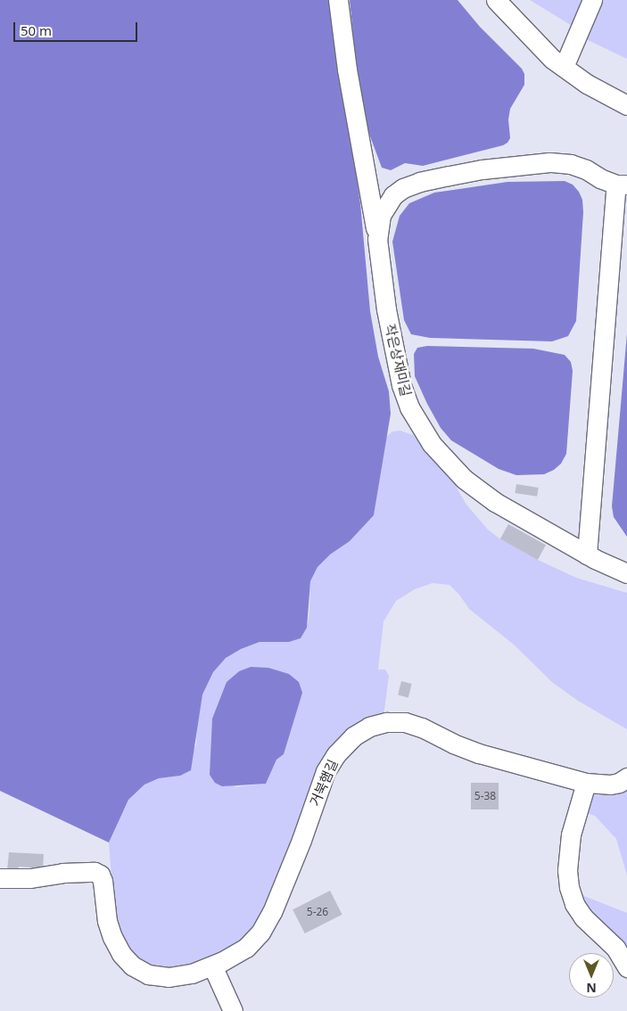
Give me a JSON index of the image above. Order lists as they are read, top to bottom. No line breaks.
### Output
{"streets":{"lane":["작은상재미길","거북햄길"]},"house_numbers":["5-38","5-26"],"scale_bar":"50 m","north":"bottom"}
